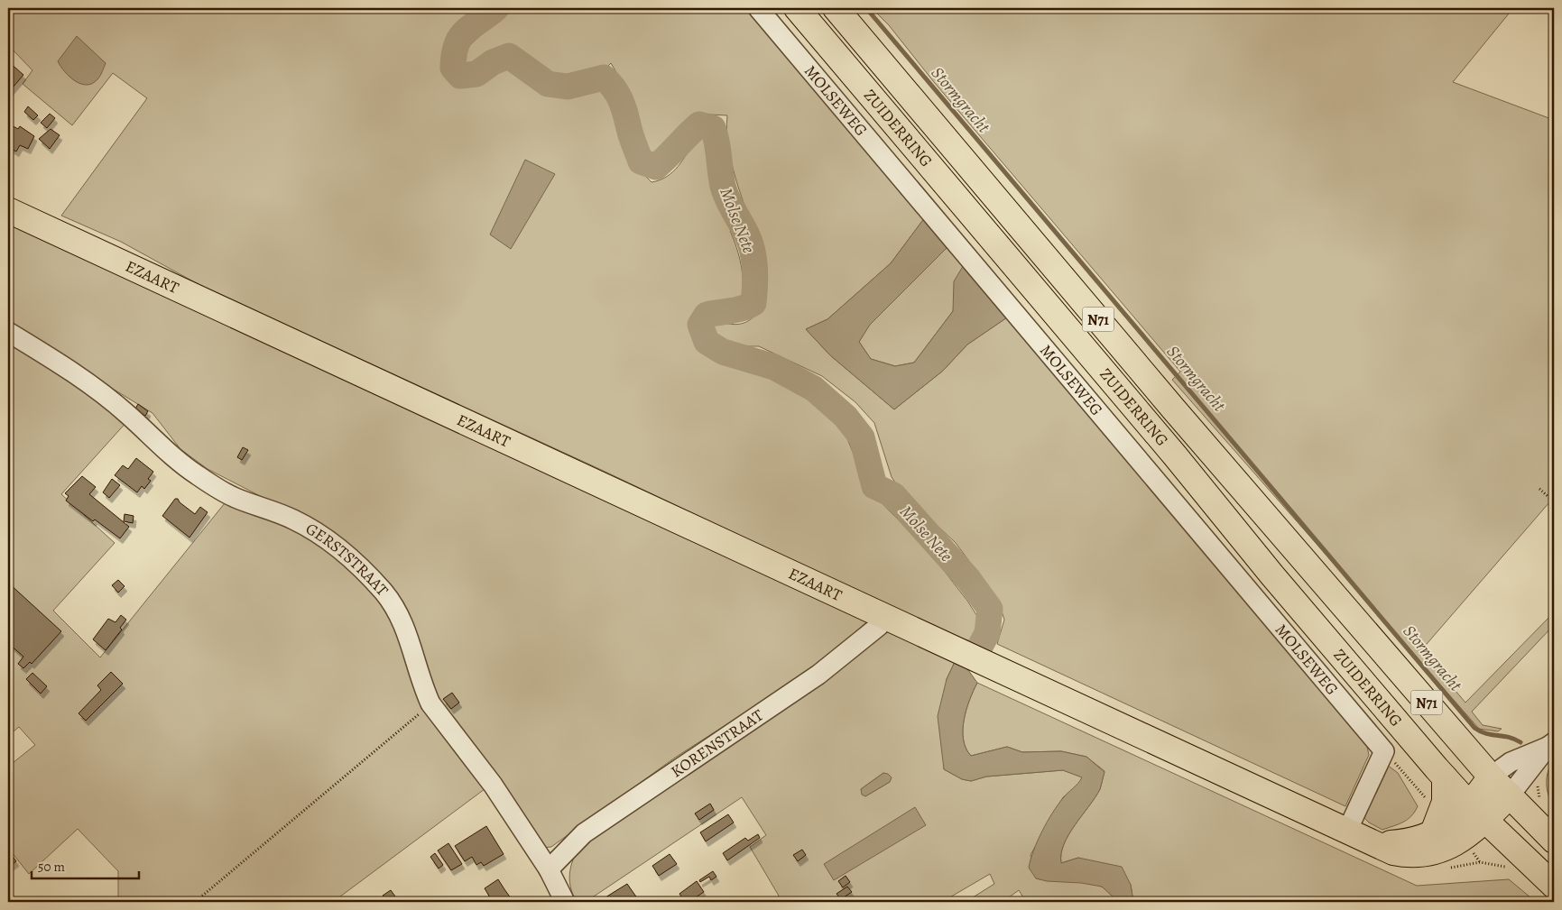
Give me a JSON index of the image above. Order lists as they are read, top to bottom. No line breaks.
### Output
{"streets":{"main road":["ZUIDERRING","EZAART","N71"],"street":["MOLSEWEG","GERSTSTRAAT","KORENSTRAAT"]},"crossings":[["ZUIDERRING","N71"],["EZAART","KORENSTRAAT"],["GERSTSTRAAT","KORENSTRAAT"]],"water":["Stormgracht","Molse Nete"],"scale_bar":"50 m"}
